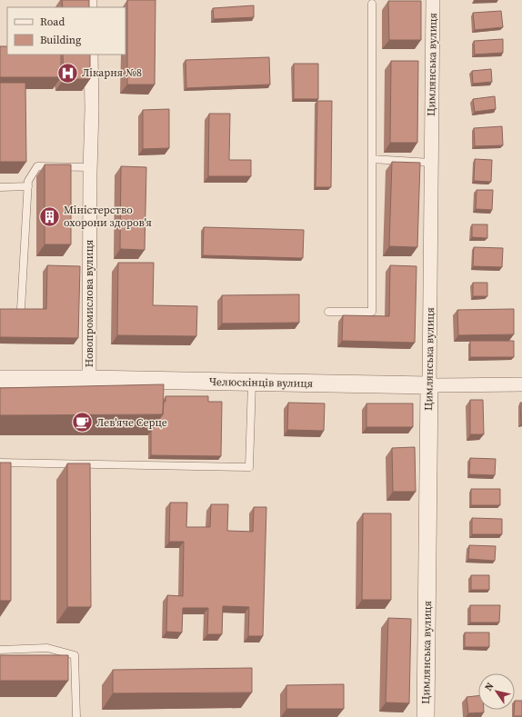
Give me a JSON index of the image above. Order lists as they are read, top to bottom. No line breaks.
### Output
{"streets":{"street":["Цимлянська вулиця","Новопромислова вулиця","Челюскінців вулиця"]},"crossings":[["Цимлянська вулиця","Челюскінців вулиця"],["Новопромислова вулиця","Челюскінців вулиця"]],"places":{"hospital":["Лікарня №8"],"building":["Міністерство охорони здоров'я"],"cafe":["Лев'яче Серце"]},"legend":["Road","Building"],"north":"top left"}
